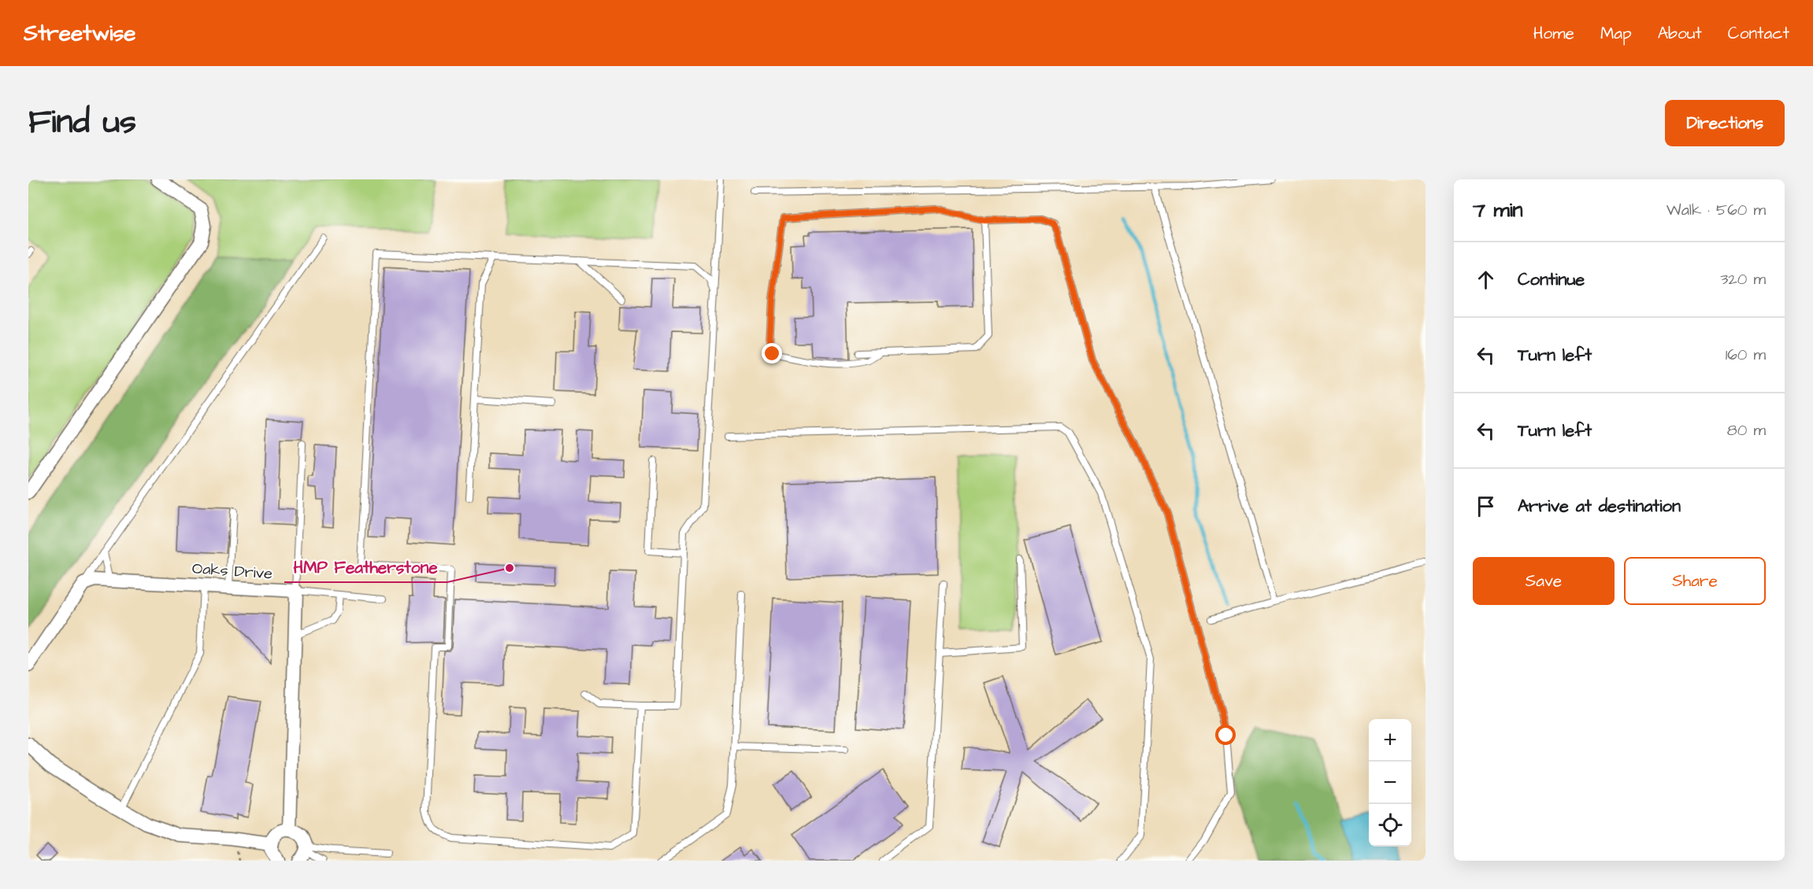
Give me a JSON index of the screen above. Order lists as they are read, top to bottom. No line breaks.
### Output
{"streets":{"street":["Oaks Drive"]},"places":["HMP Featherstone"],"page":{"header":"Streetwise","nav":["Home","Map","About","Contact"],"title":"Find us","buttons":["Directions",["Save","Share"]],"heading":["7 min","Walk · 560 m"],"list":[["Continue","320 m"],["Turn left","160 m"],["Turn left","80 m"],"Arrive at destination"],"map_buttons":["+","−"]}}
